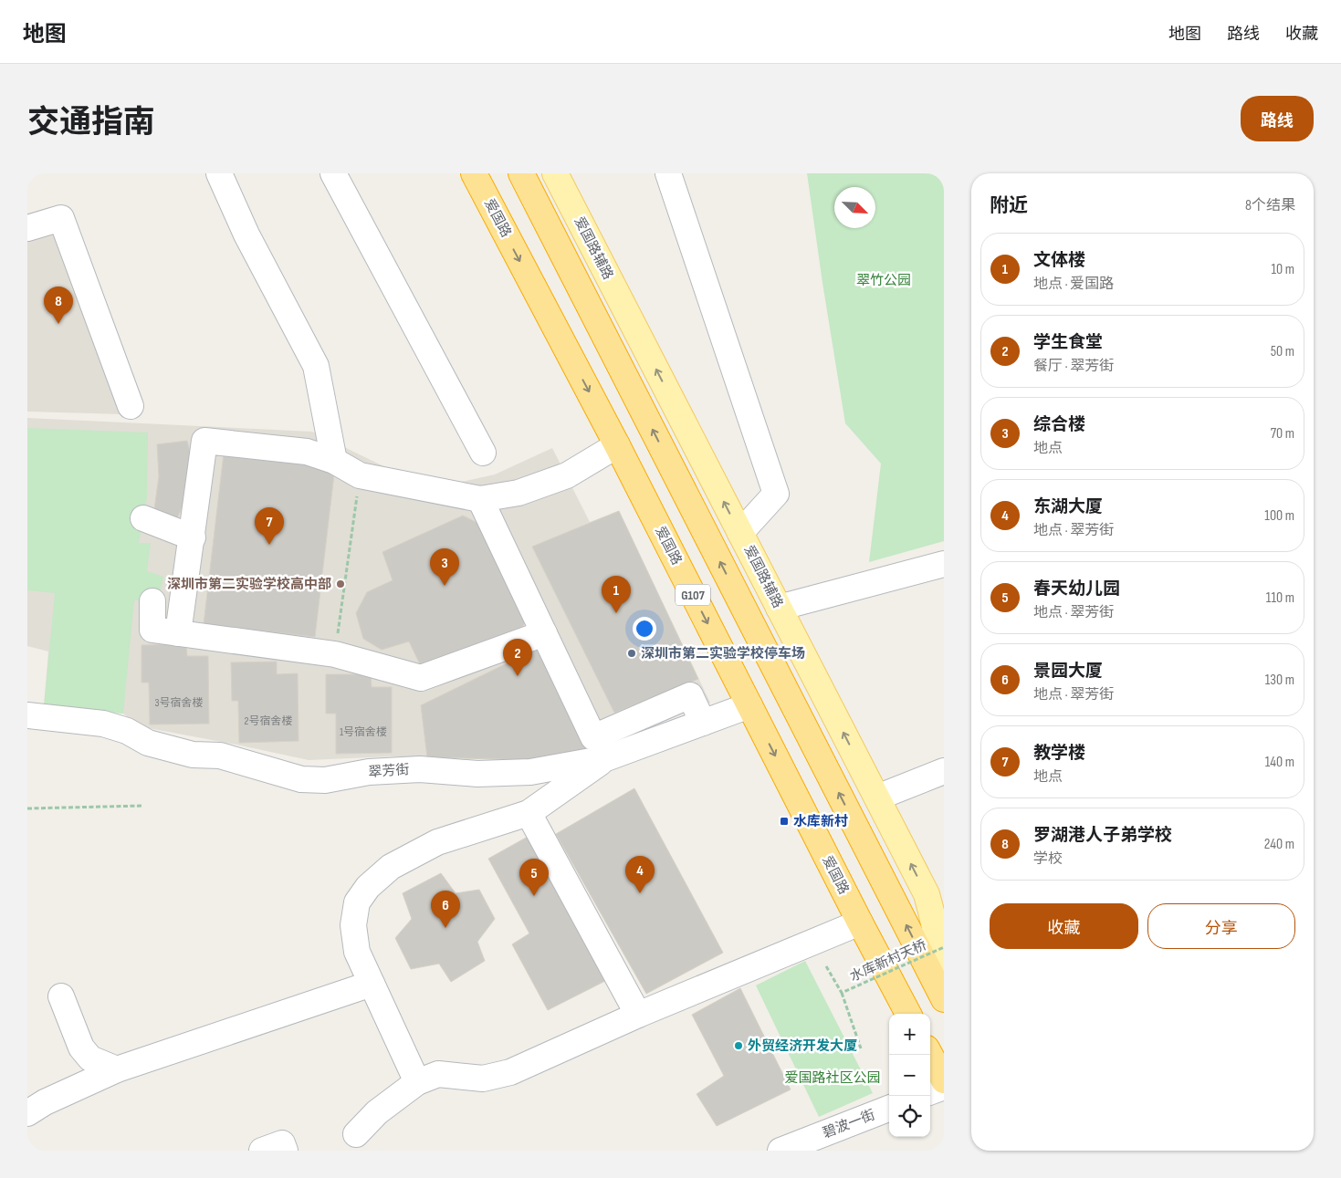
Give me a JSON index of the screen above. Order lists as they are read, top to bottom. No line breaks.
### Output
{"streets":{"highway":["爱国路","G107"],"main road":["爱国路辅路"],"street":["翠芳街","碧波一街"],"path":["水库新村天桥"]},"crossings":[["爱国路","翠芳街"]],"one_way":["爱国路辅路"],"parks":["翠竹公园","爱国路社区公园"],"places":{"other":["深圳市第二实验学校高中部","深圳市第二实验学校停车场","外贸经济开发大厦"],"transit":["水库新村"]},"house_numbers":["3号宿舍楼","2号宿舍楼","1号宿舍楼"],"north":"bottom right","page":{"header":"地图","nav":["地图","路线","收藏"],"title":"交通指南","buttons":["路线",["收藏","分享"]],"heading":["附近","8个结果"],"list":[{"mark":"1","name":"文体楼","note":"地点 · 爱国路","value":"10 m"},{"mark":"2","name":"学生食堂","note":"餐厅 · 翠芳街","value":"50 m"},{"mark":"3","name":"综合楼","note":"地点","value":"70 m"},{"mark":"4","name":"东湖大厦","note":"地点 · 翠芳街","value":"100 m"},{"mark":"5","name":"春天幼儿园","note":"地点 · 翠芳街","value":"110 m"},{"mark":"6","name":"景园大厦","note":"地点 · 翠芳街","value":"130 m"},{"mark":"7","name":"教学楼","note":"地点","value":"140 m"},{"mark":"8","name":"罗湖港人子弟学校","note":"学校","value":"240 m"}],"pins":["8","7","3","1","2","4","5","6"],"map_buttons":["+","−"]}}
